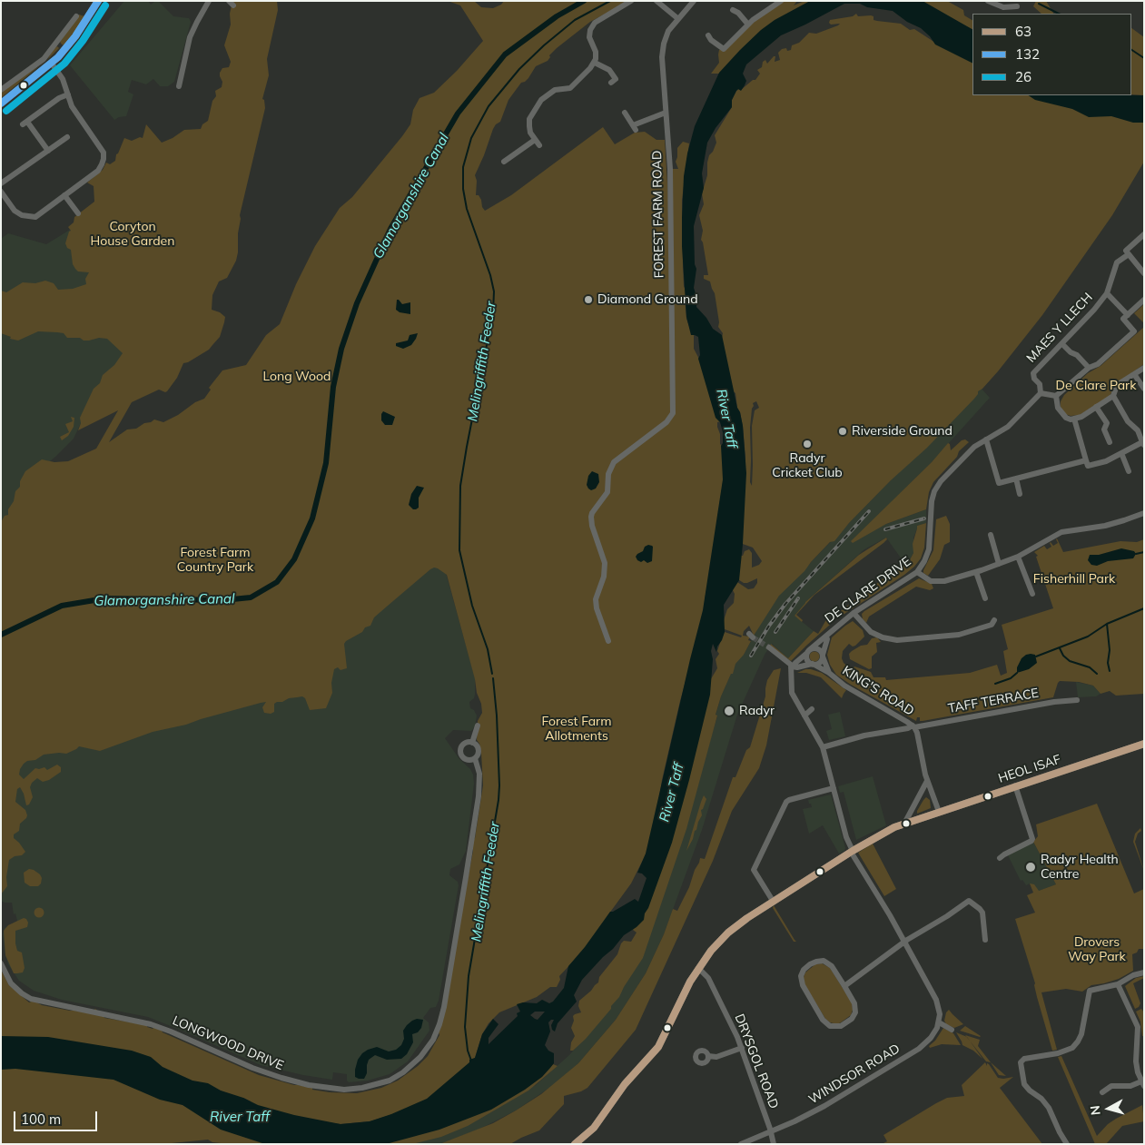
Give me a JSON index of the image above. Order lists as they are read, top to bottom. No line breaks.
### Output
{"streets":{"main road":["HEOL ISAF"],"street":["FOREST FARM ROAD","MAES Y LLECH","DE CLARE DRIVE","KING'S ROAD","TAFF TERRACE","LONGWOOD DRIVE","DRYSGOL ROAD","WINDSOR ROAD"]},"crossings":[["MAES Y LLECH","DE CLARE DRIVE"],["DE CLARE DRIVE","KING'S ROAD"],["KING'S ROAD","TAFF TERRACE"],["KING'S ROAD","HEOL ISAF"],["HEOL ISAF","DRYSGOL ROAD"],["DRYSGOL ROAD","WINDSOR ROAD"]],"water":["Glamorganshire Canal","Melingriffith Feeder","River Taff"],"parks":["Coryton House Garden","Long Wood","De Clare Park","Forest Farm Country Park","Fisherhill Park","Forest Farm Allotments","Drovers Way Park"],"places":["Diamond Ground","Riverside Ground","Radyr Cricket Club","Radyr","Radyr Health Centre"],"lines":["transit line 132","transit line 26","transit line 63"],"legend":["63","132","26"],"scale_bar":"100 m","north":"left"}
